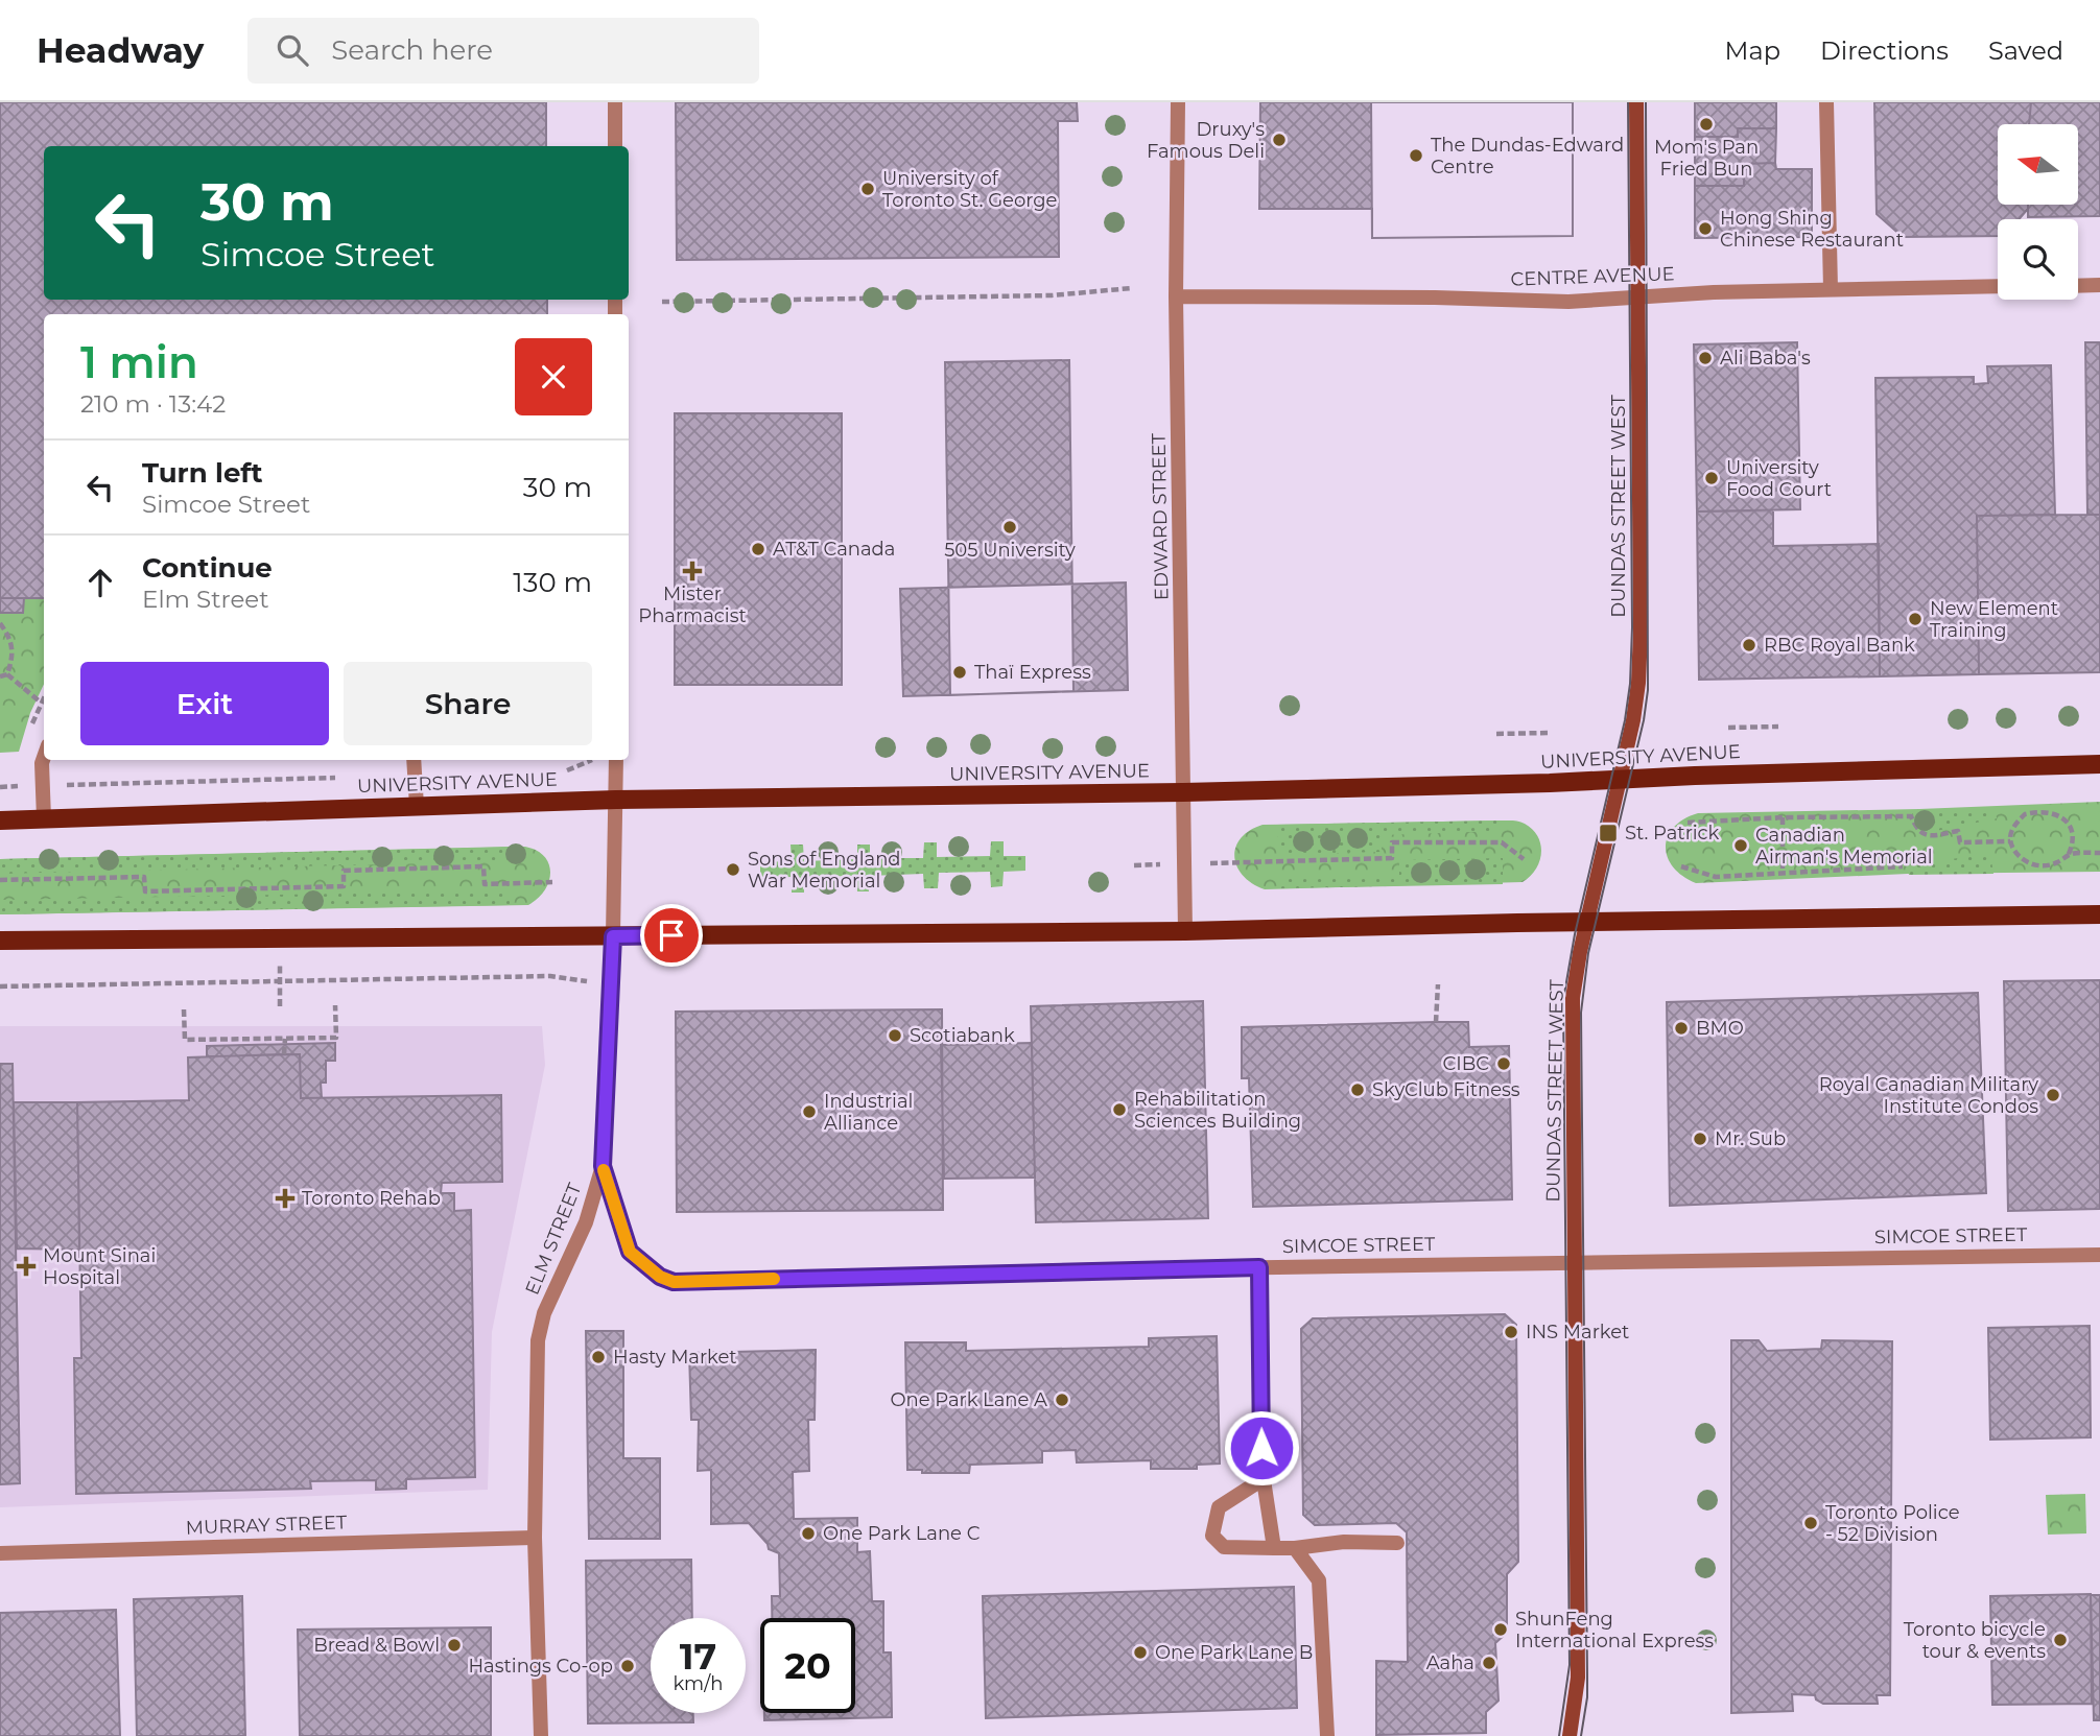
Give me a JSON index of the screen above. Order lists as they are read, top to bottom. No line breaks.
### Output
{"streets":{"main road":["DUNDAS STREET WEST","UNIVERSITY AVENUE"],"street":["CENTRE AVENUE","EDWARD STREET","SIMCOE STREET","ELM STREET","MURRAY STREET"]},"crossings":[["CENTRE AVENUE","DUNDAS STREET WEST"],["CENTRE AVENUE","EDWARD STREET"],["DUNDAS STREET WEST","UNIVERSITY AVENUE"],["DUNDAS STREET WEST","SIMCOE STREET"],["EDWARD STREET","UNIVERSITY AVENUE"],["UNIVERSITY AVENUE","ELM STREET"],["SIMCOE STREET","ELM STREET"],["ELM STREET","MURRAY STREET"]],"places":{"other":["Mom's Pan Fried Bun","Druxy's Famous Deli","The Dundas-Edward Centre","University of Toronto St. George","Hong Shing Chinese Restaurant","Ali Baba's","University Food Court","505 University","AT&T Canada","New Element Training","RBC Royal Bank","Thaï Express","Canadian Airman's Memorial","Sons of England War Memorial","BMO","Scotiabank","CIBC","SkyClub Fitness","Royal Canadian Military Institute Condos","Rehabilitation Sciences Building","Industrial Alliance","Mr. Sub","INS Market","Hasty Market","One Park Lane A","Toronto Police - 52 Division","One Park Lane C","ShunFeng International Express","Toronto bicycle tour & events","Bread & Bowl","One Park Lane B","Aaha","Hastings Co-op"],"health":["Mister Pharmacist","Toronto Rehab","Mount Sinai Hospital"],"transit":["St. Patrick"]},"north":"left","page":{"header":"Headway","search":"Search here","nav":["Map","Directions","Saved"],"turn":["30 m","Simcoe Street"],"heading":["1 min","210 m · 13:42"],"list":[{"name":"Turn left","note":"Simcoe Street","value":"30 m"},{"name":"Continue","note":"Elm Street","value":"130 m"}],"buttons":["Exit","Share"],"speed":"17 km/h","limit":"20"}}
